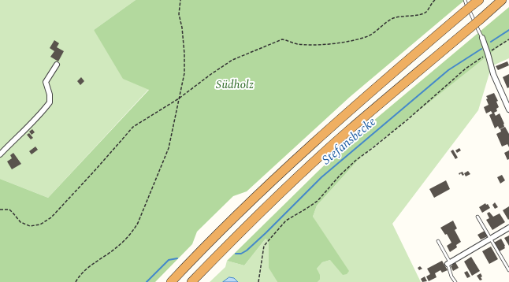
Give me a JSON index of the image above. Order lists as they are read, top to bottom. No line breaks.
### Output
{"water":["Stefansbecke"],"parks":["Südholz"]}
